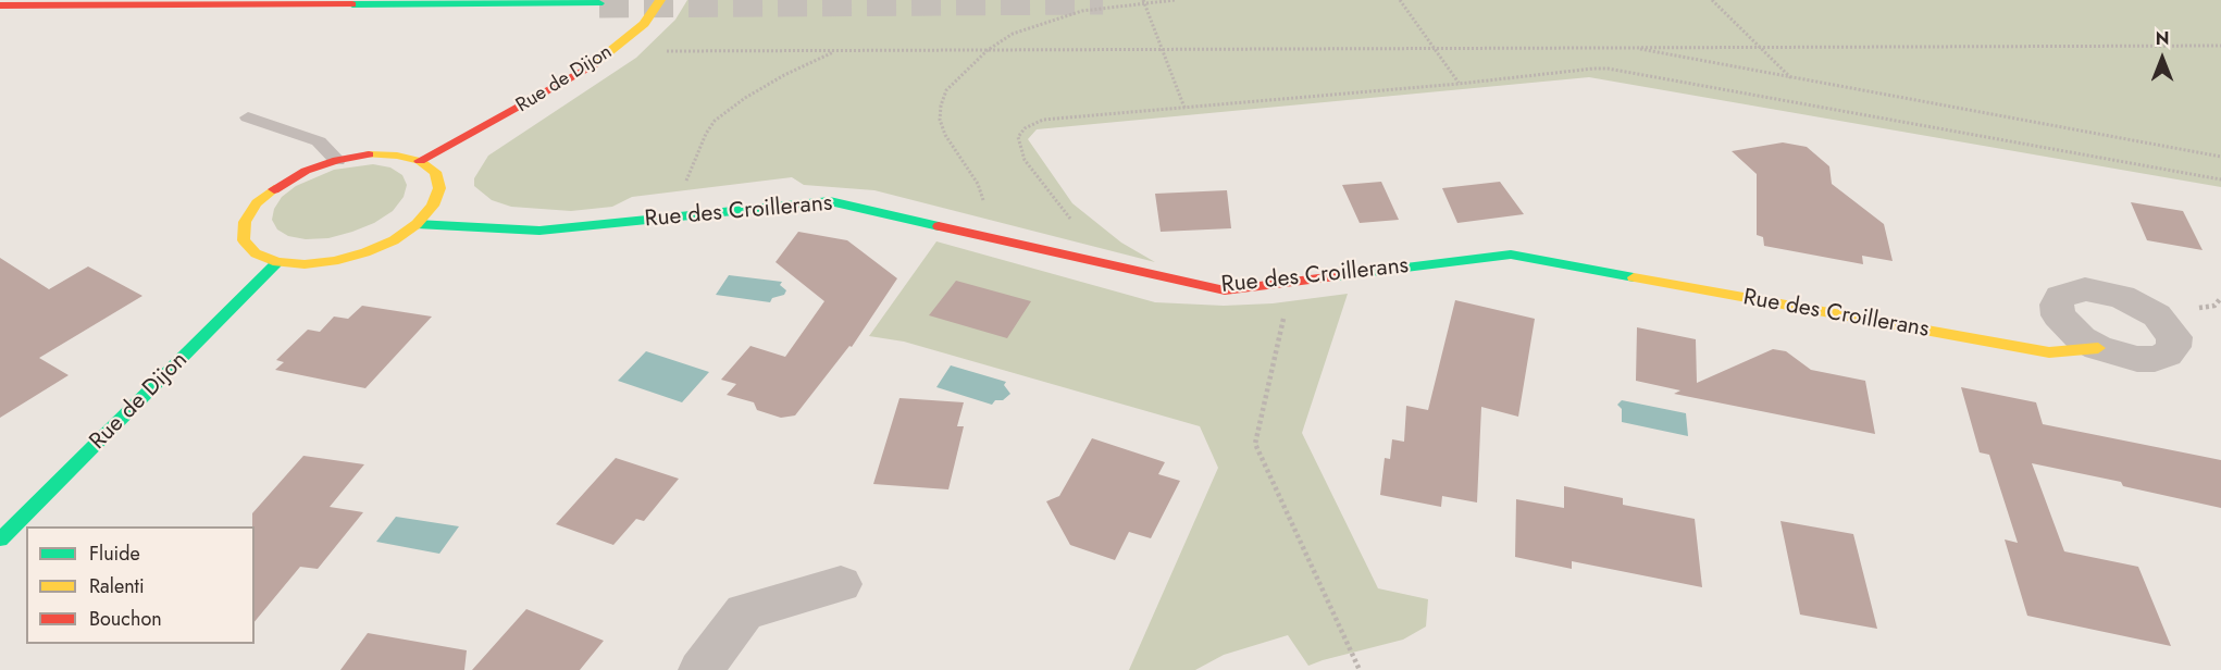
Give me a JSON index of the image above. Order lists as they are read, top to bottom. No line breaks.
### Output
{"streets":{"main road":["Rue de Dijon","Rue des Croillerans"]},"legend":["Fluide","Ralenti","Bouchon"],"north":"top"}
